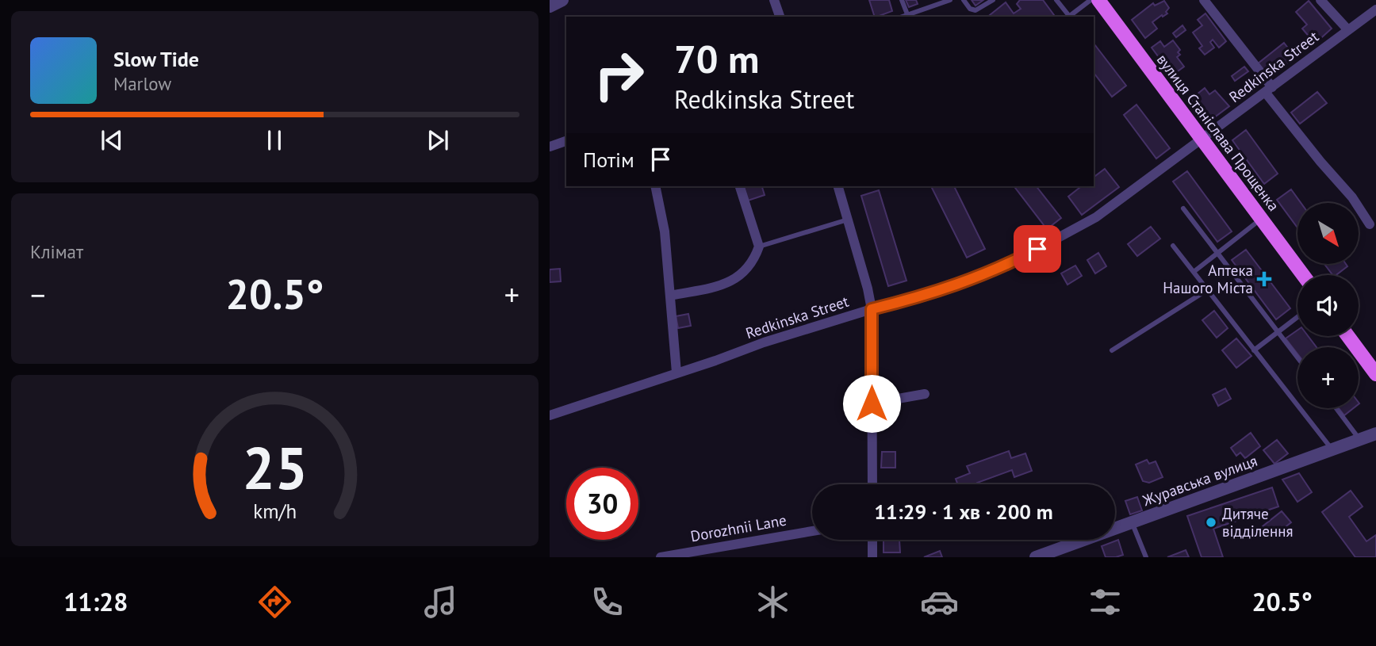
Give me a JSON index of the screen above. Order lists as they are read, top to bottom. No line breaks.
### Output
{"streets":{"main road":["вулиця Станіслава Прощенка"],"street":["Redkinska Street","Журавська вулиця","Dorozhnii Lane"]},"crossings":[["Redkinska Street","вулиця Станіслава Прощенка"]],"places":{"health":["Аптека Нашого Міста"],"other":["Дитяче відділення"]},"north":"bottom right","page":{"turn":["70 m","Redkinska Street"],"song":["Slow Tide","Marlow"],"then":"Потім","tile":"Клімат","map_buttons":"+","heat":["−","20.5°","+"],"limit":"30","trip":"11:29 · 1 хв · 200 m","tabs":["11:28","20.5°"],"gauge":["25","km/h"]}}
